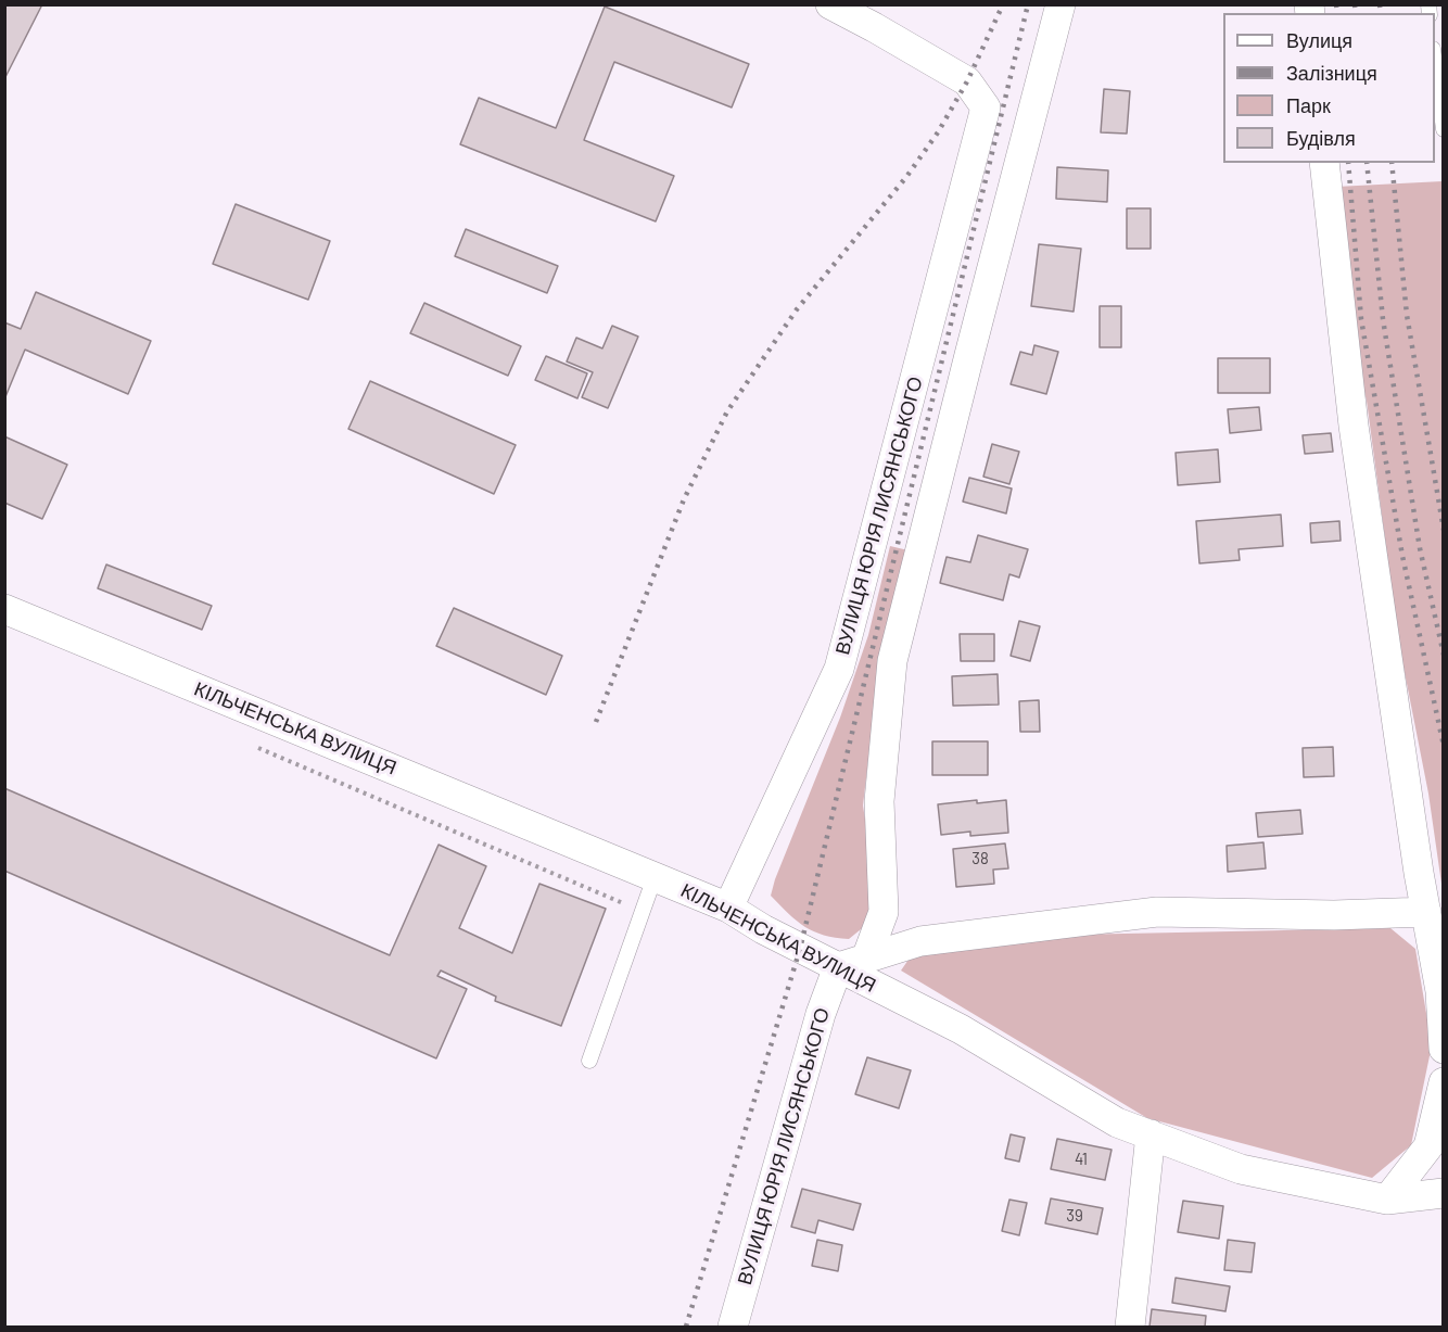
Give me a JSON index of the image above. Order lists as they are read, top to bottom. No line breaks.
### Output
{"streets":{"street":["ВУЛИЦЯ ЮРІЯ ЛИСЯНСЬКОГО","КІЛЬЧЕНСЬКА ВУЛИЦЯ"]},"crossings":[["ВУЛИЦЯ ЮРІЯ ЛИСЯНСЬКОГО","КІЛЬЧЕНСЬКА ВУЛИЦЯ"]],"house_numbers":["38","41","39"],"legend":["Вулиця","Залізниця","Парк","Будівля"]}
